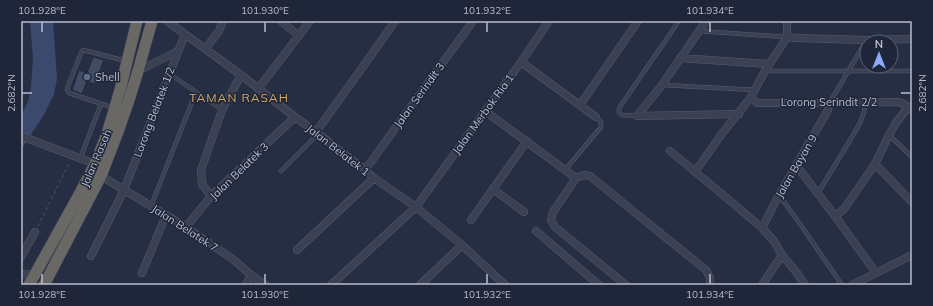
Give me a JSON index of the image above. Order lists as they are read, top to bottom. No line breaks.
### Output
{"streets":{"highway":["Jalan Rasah"],"street":["Jalan Serindit 3","Lorong Serindit 2/2","Lorong Belatek 1/2","Jalan Merbok Ria 1","Jalan Belatek 1","Jalan Bayan 9","Jalan Belatek 3","Jalan Belatek 7"]},"crossings":[["Jalan Serindit 3","Jalan Belatek 1"],["Lorong Serindit 2/2","Jalan Bayan 9"],["Lorong Belatek 1/2","Jalan Belatek 1"],["Lorong Belatek 1/2","Jalan Belatek 7"],["Jalan Merbok Ria 1","Jalan Belatek 1"],["Jalan Belatek 1","Jalan Belatek 3"],["Jalan Rasah","Jalan Belatek 7"],["Jalan Belatek 3","Jalan Belatek 7"]],"districts":["TAMAN RASAH"],"places":["Shell"],"north":"top","coordinates":["101.928°E","101.930°E","101.932°E","101.934°E","2.682°N"]}
